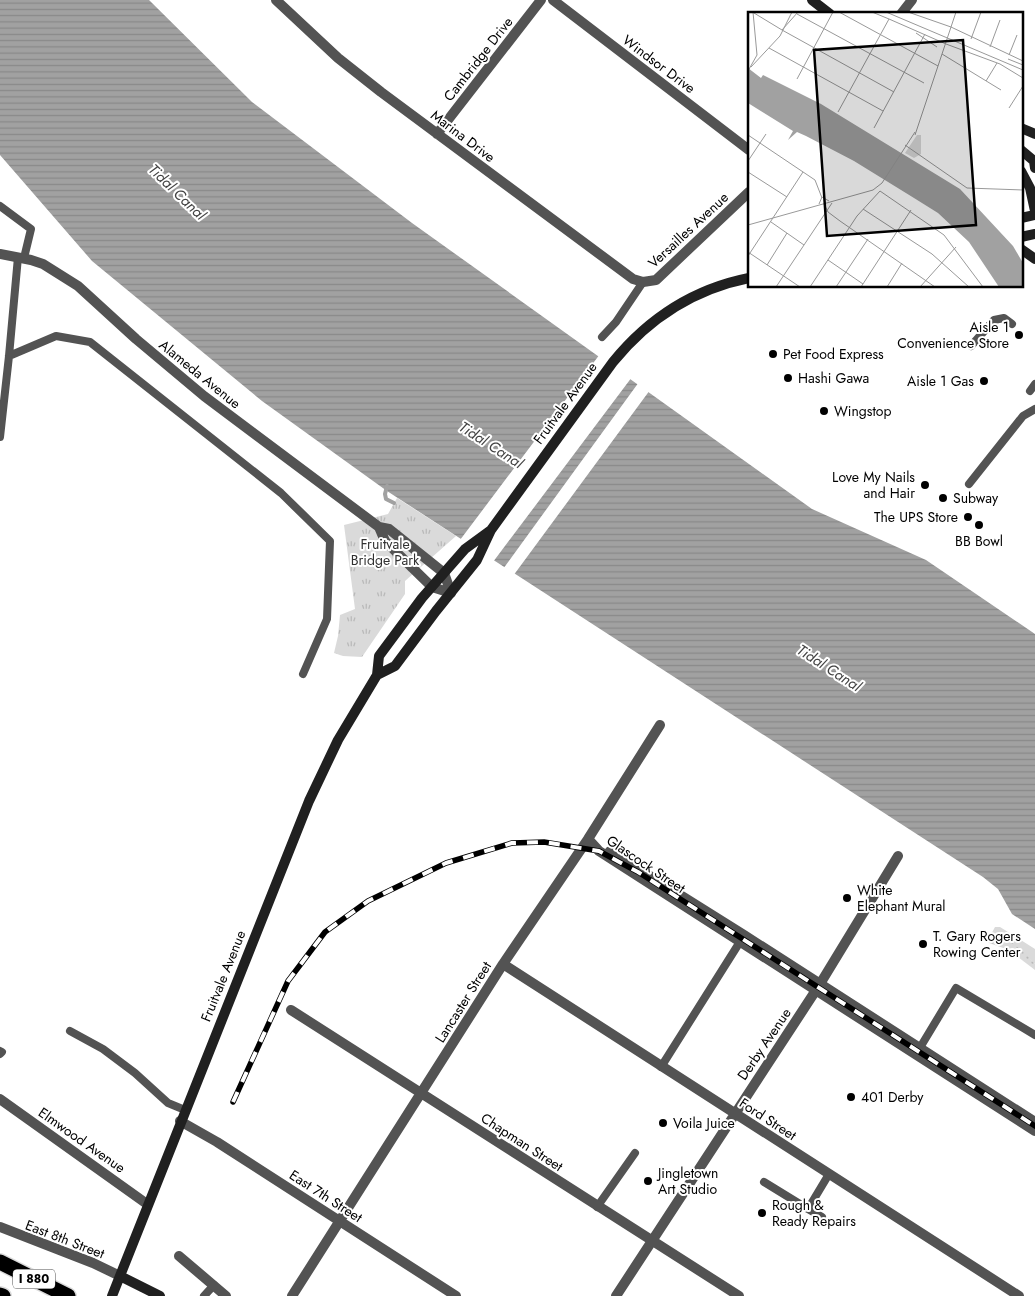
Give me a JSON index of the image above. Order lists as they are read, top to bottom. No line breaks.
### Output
{"streets":{"highway":["I 880"],"main road":["Fruitvale Avenue"],"street":["Cambridge Drive","Windsor Drive","Marina Drive","Versailles Avenue","Alameda Avenue","Glascock Street","Lancaster Street","Derby Avenue","Ford Street","Elmwood Avenue","Chapman Street","East 7th Street","East 8th Street"]},"crossings":[["Cambridge Drive","Marina Drive"],["Marina Drive","Versailles Avenue"],["Alameda Avenue","Fruitvale Avenue"],["Fruitvale Avenue","Elmwood Avenue"],["Fruitvale Avenue","East 7th Street"],["Fruitvale Avenue","East 8th Street"],["Glascock Street","Lancaster Street"],["Glascock Street","Derby Avenue"],["Lancaster Street","Ford Street"],["Lancaster Street","Chapman Street"],["Lancaster Street","East 7th Street"],["Derby Avenue","Ford Street"],["Derby Avenue","Chapman Street"]],"water":["Tidal Canal"],"parks":["Fruitvale Bridge Park"],"places":["Aisle 1 Convenience Store","Pet Food Express","Hashi Gawa","Aisle 1 Gas","Wingstop","Love My Nails and Hair","Subway","The UPS Store","BB Bowl","White Elephant Mural","T. Gary Rogers Rowing Center","401 Derby","Voila Juice","Jingletown Art Studio","Rough & Ready Repairs"]}
